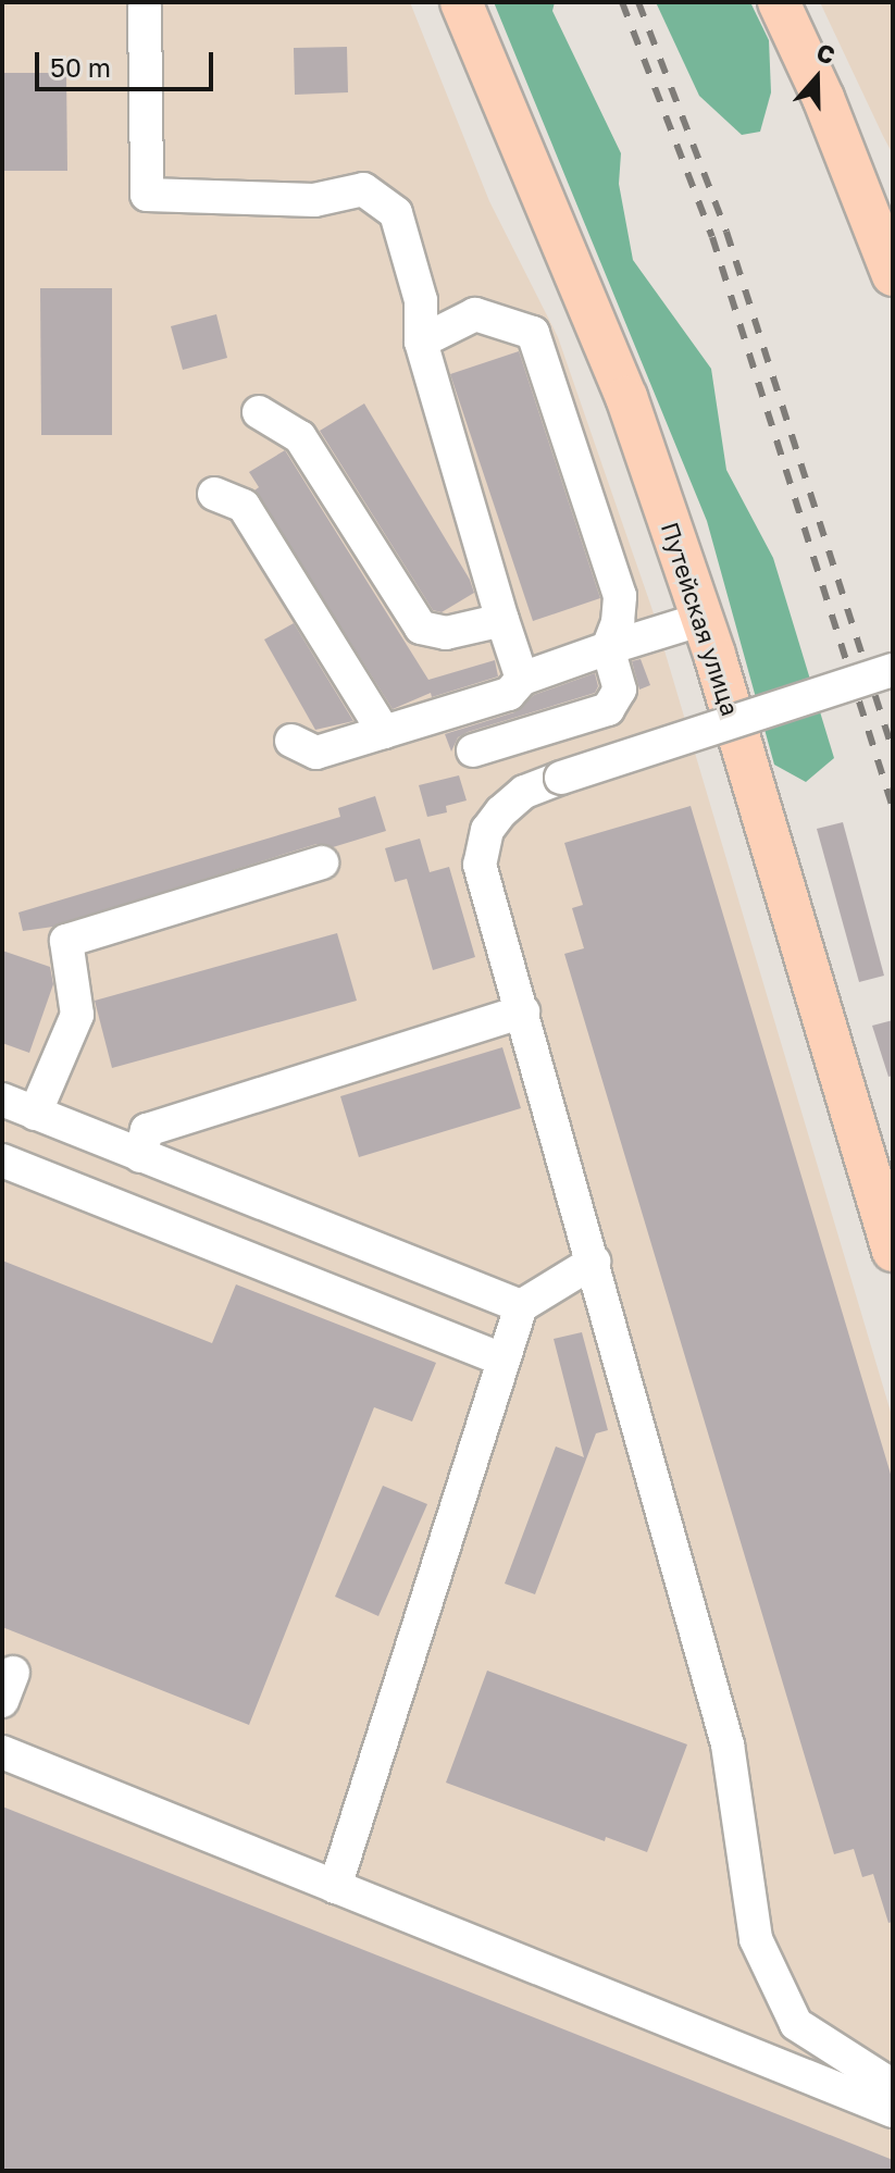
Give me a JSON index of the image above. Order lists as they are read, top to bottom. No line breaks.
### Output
{"streets":{"main road":["Путейская улица"]},"scale_bar":"50 m","north":"top"}
